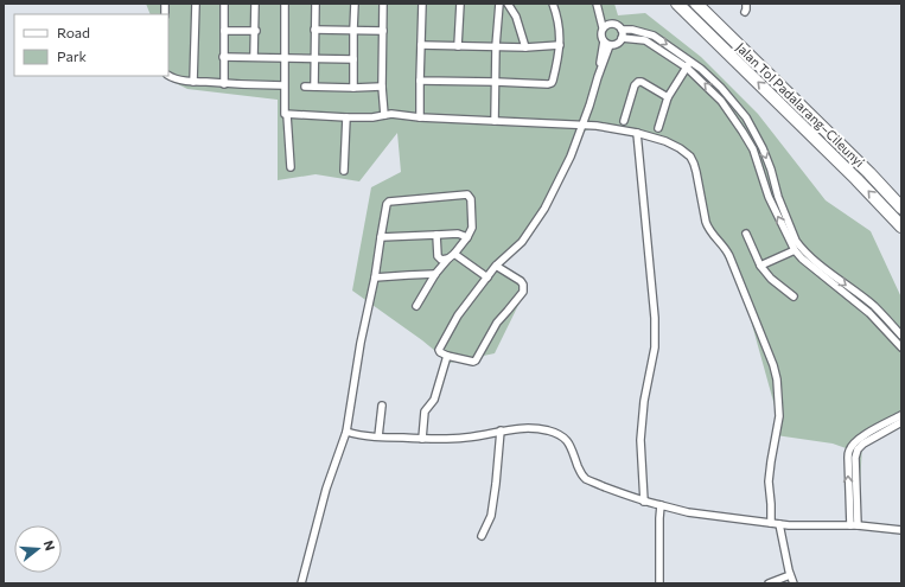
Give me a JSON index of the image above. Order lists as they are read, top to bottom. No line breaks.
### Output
{"streets":{"highway":["Jalan Tol Padalarang–Cileunyi"]},"legend":["Road","Park"],"north":"right"}
